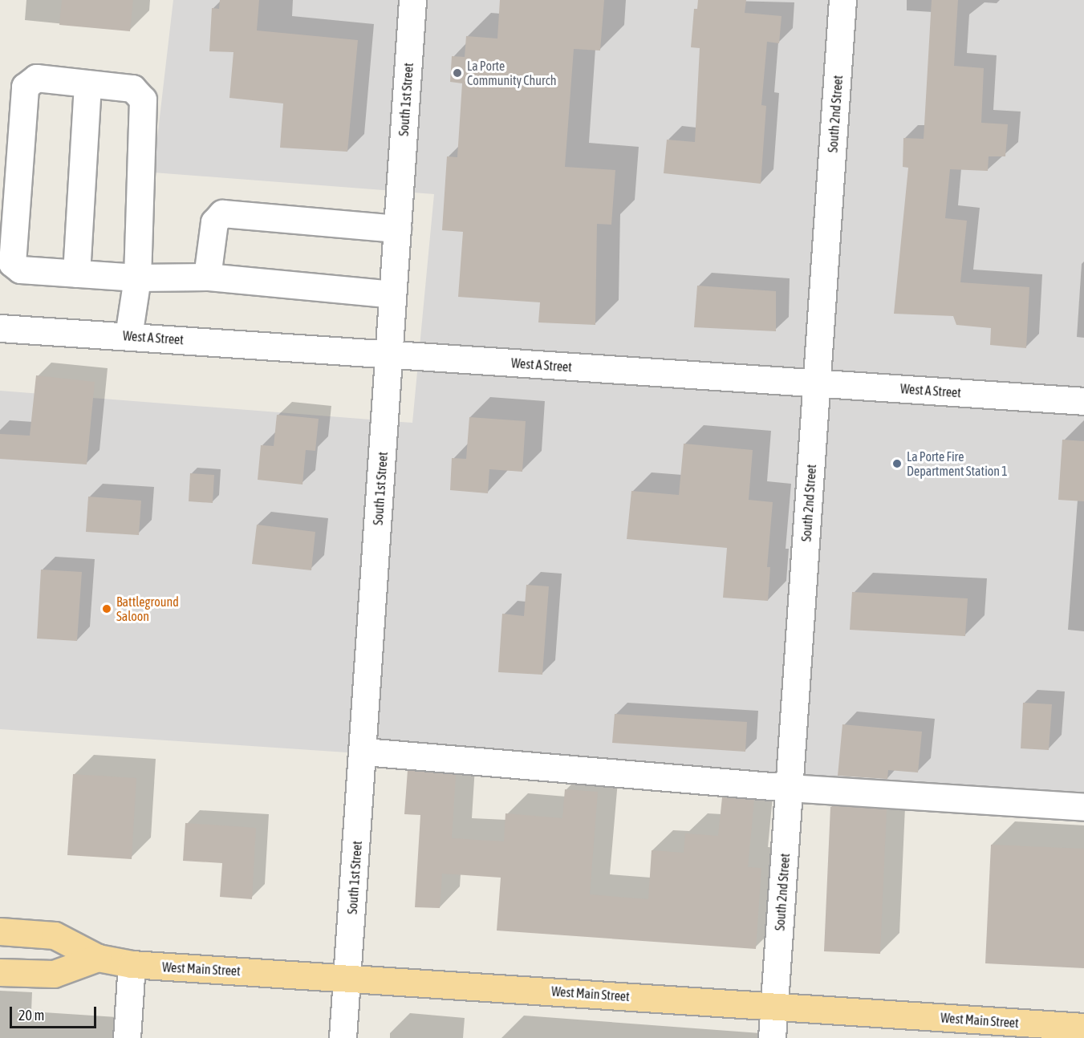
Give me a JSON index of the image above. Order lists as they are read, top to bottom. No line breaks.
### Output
{"streets":{"main road":["West Main Street"],"street":["South 1st Street","South 2nd Street","West A Street"]},"crossings":[["South 1st Street","West A Street"],["South 1st Street","West Main Street"],["South 2nd Street","West A Street"],["South 2nd Street","West Main Street"]],"places":["La Porte Community Church","La Porte Fire Department Station 1","Battleground Saloon"],"scale_bar":"20 m"}
